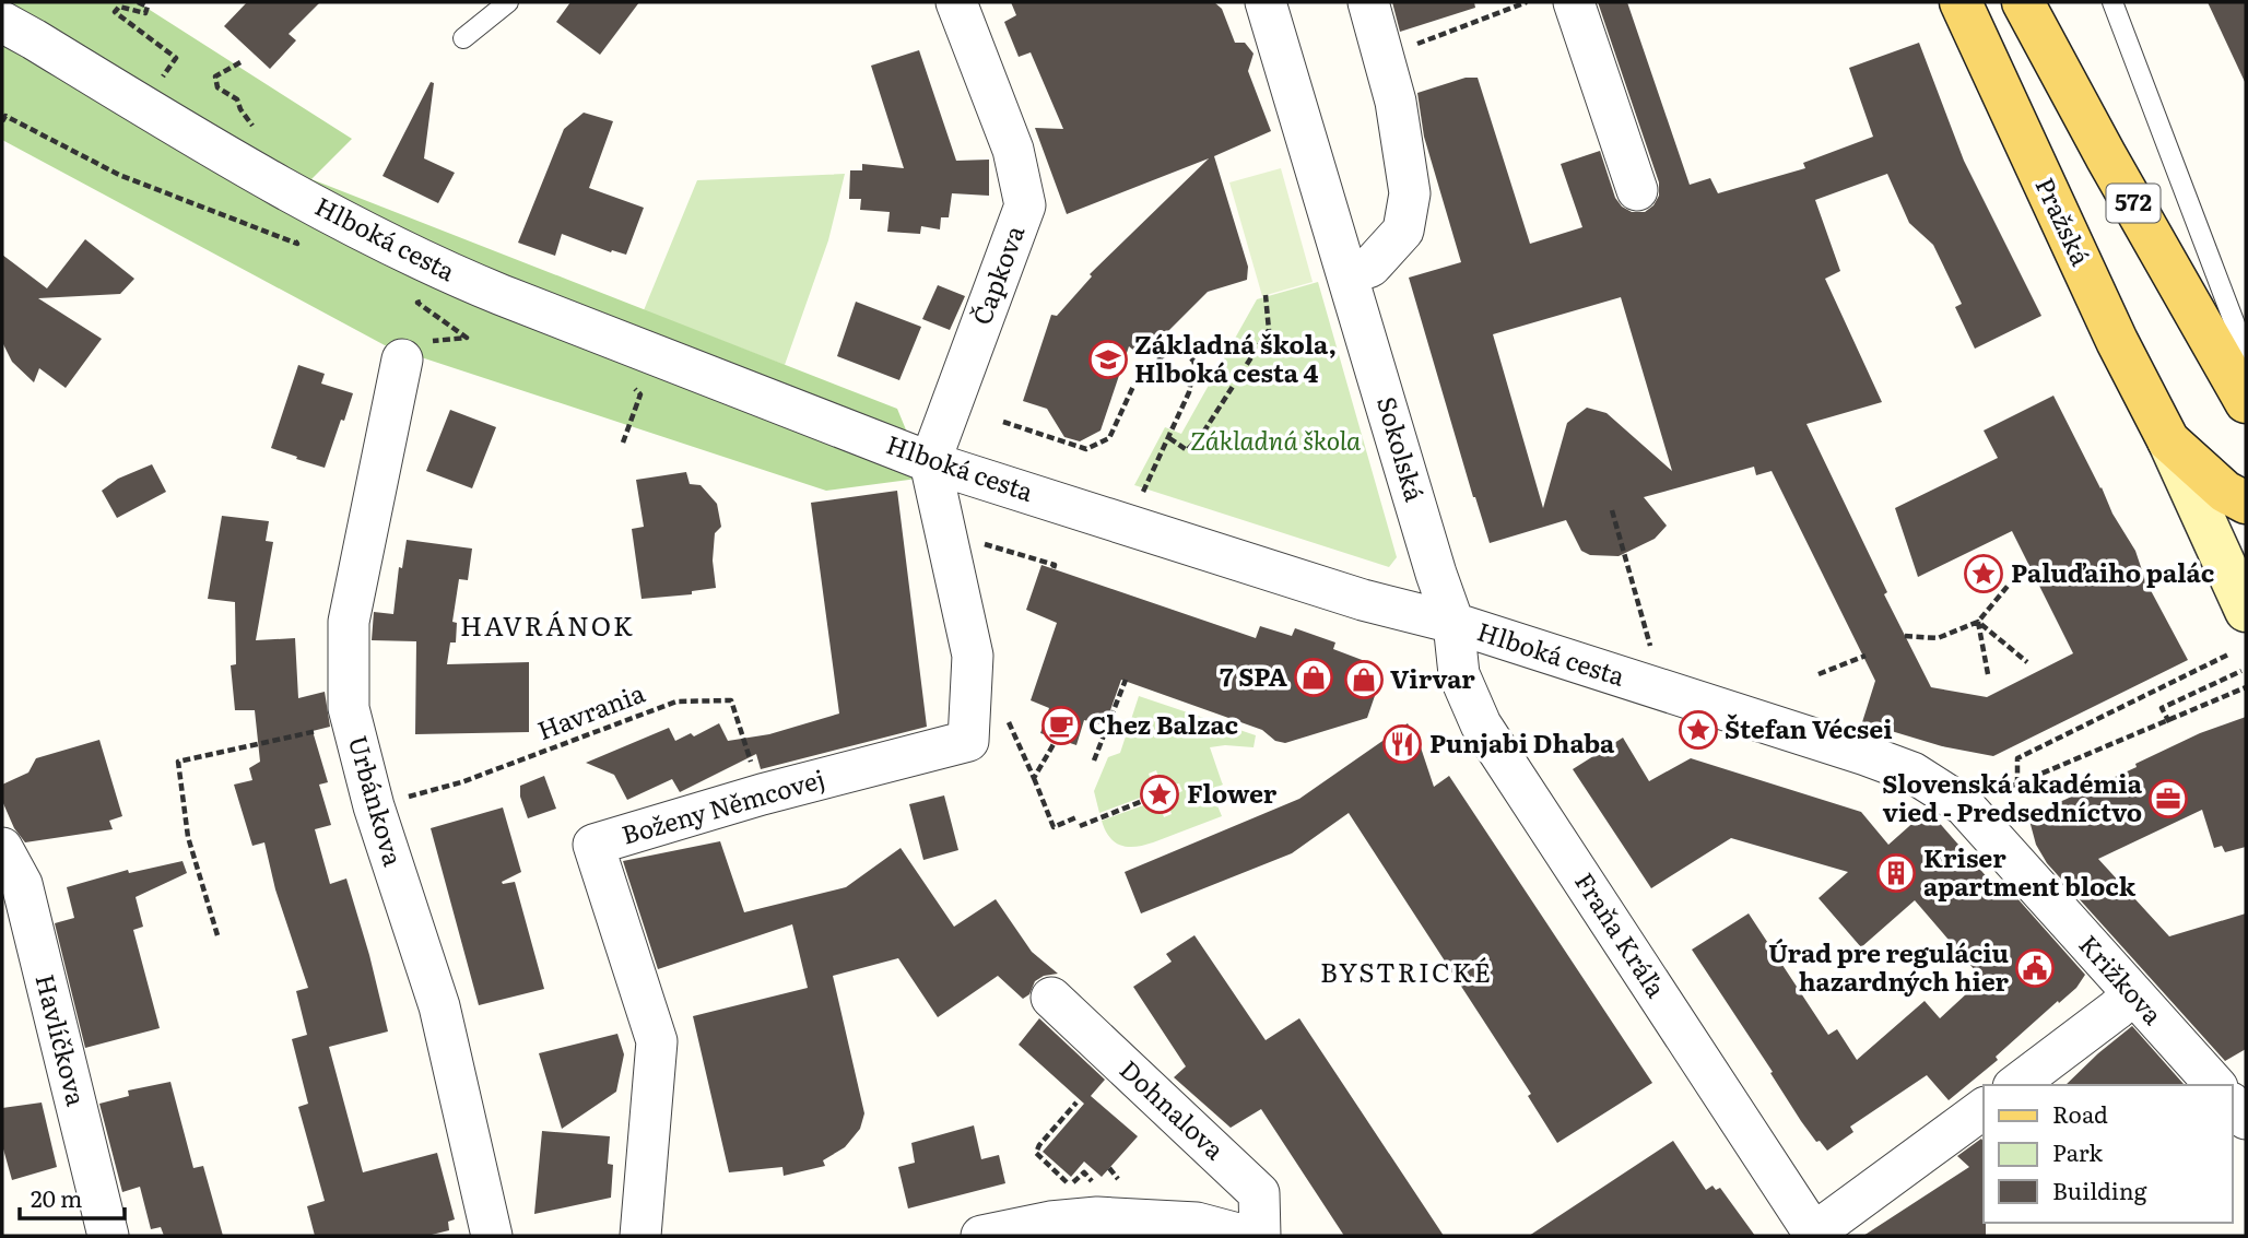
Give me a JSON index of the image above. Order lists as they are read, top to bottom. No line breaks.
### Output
{"streets":{"main road":["572","Pražská"],"street":["Hlboká cesta","Čapkova","Sokolská","Urbánkova","Boženy Němcovej","Fraňa Kráľa","Križkova","Havlíčkova","Dohnalova"],"path":["Havrania"]},"crossings":[["Hlboká cesta","Čapkova"],["Hlboká cesta","Sokolská"],["Hlboká cesta","Boženy Němcovej"],["Hlboká cesta","Fraňa Kráľa"],["Hlboká cesta","Križkova"],["Čapkova","Boženy Němcovej"],["Sokolská","Fraňa Kráľa"],["Havrania","Urbánkova"],["Havrania","Boženy Němcovej"]],"districts":["HAVRÁNOK","BYSTRICKÉ"],"parks":["Základná škola"],"places":{"school or university":["Základná škola, Hlboká cesta 4"],"place":["Paluďaiho palác","Štefan Vécsei","Flower"],"shop":["7 SPA","Virvar"],"cafe":["Chez Balzac"],"restaurant":["Punjabi Dhaba"],"office":["Slovenská akadémia vied - Predsedníctvo"],"building":["Kriser apartment block"],"public building":["Úrad pre reguláciu hazardných hier"]},"legend":["Road","Park","Building"],"scale_bar":"20 m"}
